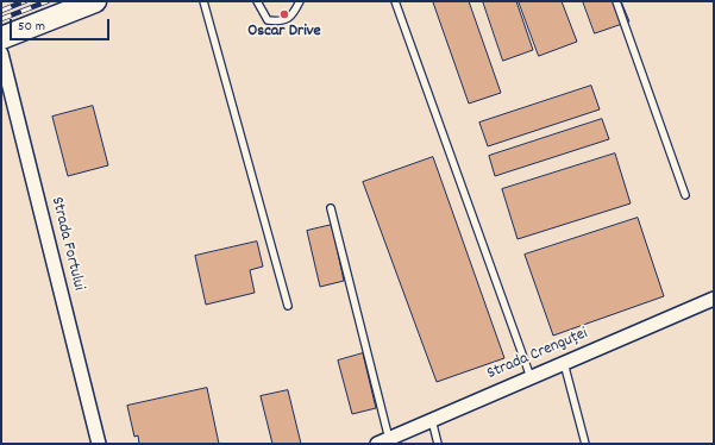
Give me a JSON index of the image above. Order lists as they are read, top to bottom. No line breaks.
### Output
{"streets":{"street":["Strada Fortului","Strada Crenguței"]},"places":["Oscar Drive"],"scale_bar":"50 m"}
